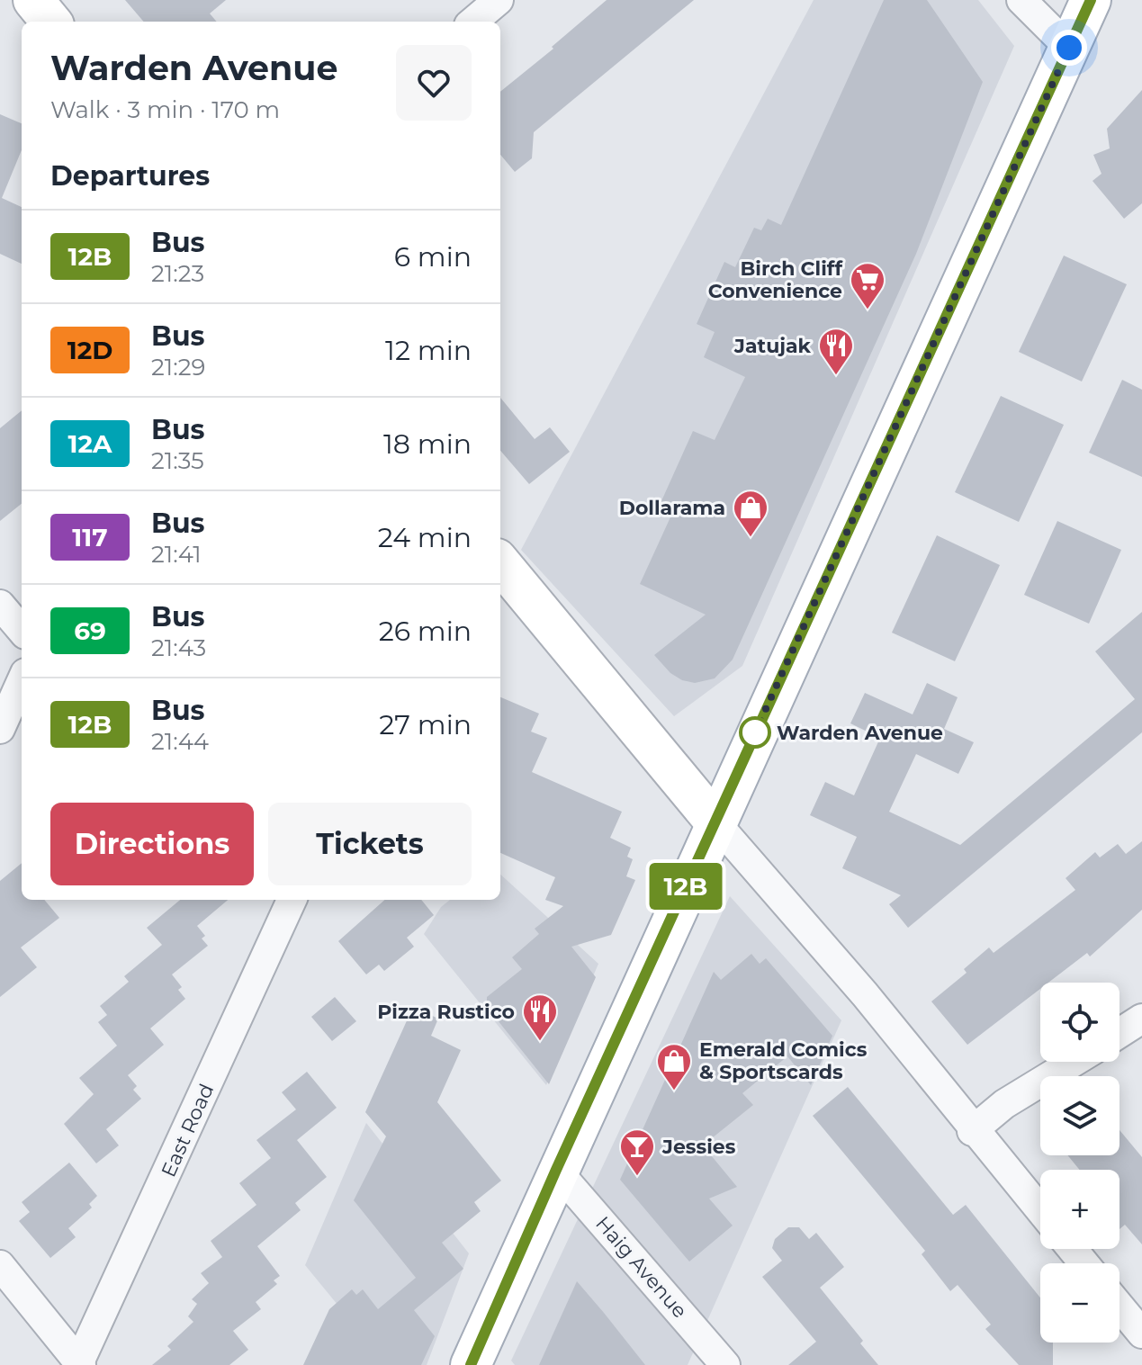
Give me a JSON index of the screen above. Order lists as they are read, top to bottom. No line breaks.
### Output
{"streets":{"street":["East Road","Haig Avenue"]},"places":{"supermarket":["Birch Cliff Convenience"],"restaurant":["Jatujak","Pizza Rustico"],"shop":["Dollarama","Emerald Comics & Sportscards"],"other":["Warden Avenue"],"bar":["Jessies"]},"lines":["bus line 12B"],"page":{"on_map":"12B","heading":[["Warden Avenue","Walk · 3 min · 170 m"],"Departures"],"list":[{"mark":"12B","name":"Bus","note":"21:23","value":"6 min"},{"mark":"12D","name":"Bus","note":"21:29","value":"12 min"},{"mark":"12A","name":"Bus","note":"21:35","value":"18 min"},{"mark":"117","name":"Bus","note":"21:41","value":"24 min"},{"mark":"69","name":"Bus","note":"21:43","value":"26 min"},{"mark":"12B","name":"Bus","note":"21:44","value":"27 min"}],"buttons":["Directions","Tickets"],"map_buttons":["+","−"]}}
